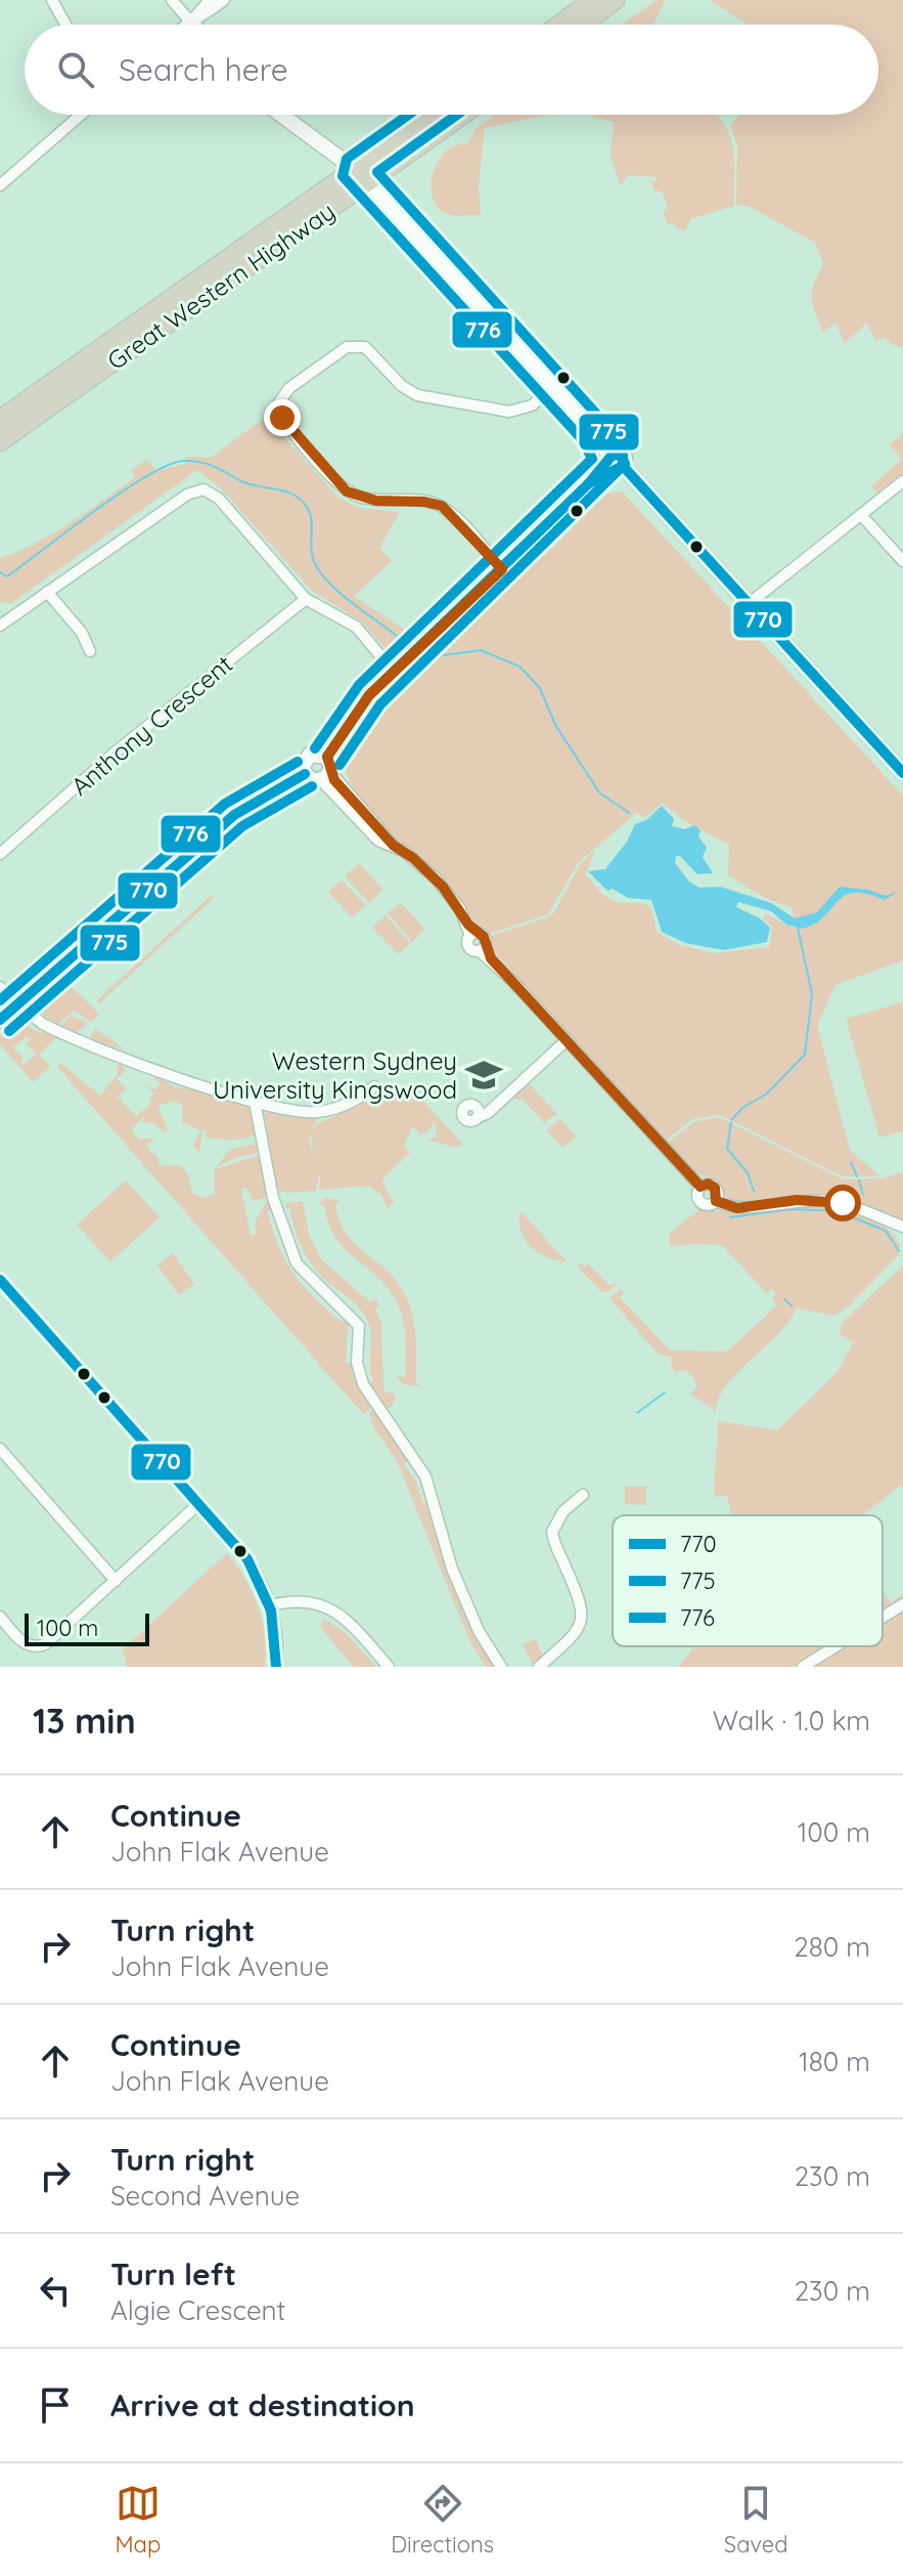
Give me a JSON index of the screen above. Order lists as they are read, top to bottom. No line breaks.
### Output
{"streets":{"highway":["Great Western Highway"],"street":["Anthony Crescent"]},"places":{"school or university":["Western Sydney University Kingswood"]},"lines":["transit line 775","transit line 776","transit line 770"],"legend":["770","775","776"],"scale_bar":"100 m","page":{"search":"Search here","scale":"100 m","heading":["13 min","Walk · 1.0 km"],"list":[["Continue","John Flak Avenue","100 m"],["Turn right","John Flak Avenue","280 m"],["Continue","John Flak Avenue","180 m"],["Turn right","Second Avenue","230 m"],["Turn left","Algie Crescent","230 m"],"Arrive at destination"],"nav":["Map","Directions","Saved"]}}
